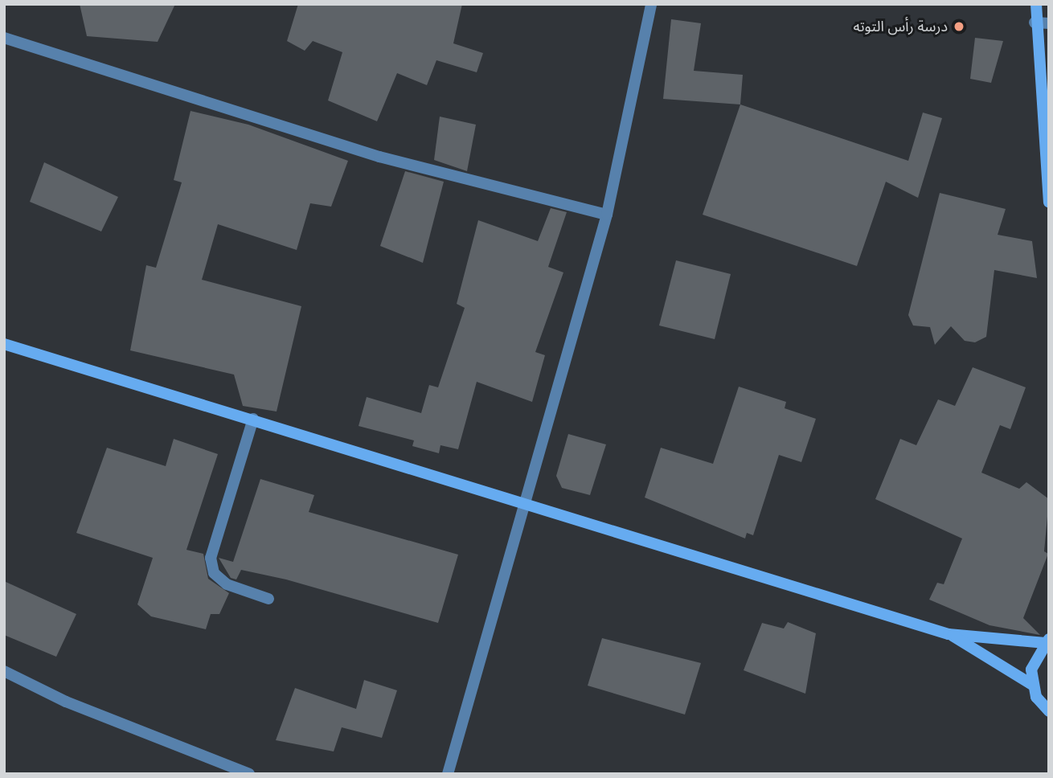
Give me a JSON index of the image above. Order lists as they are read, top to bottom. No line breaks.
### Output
{"places":["درسة رأس التوته"]}
